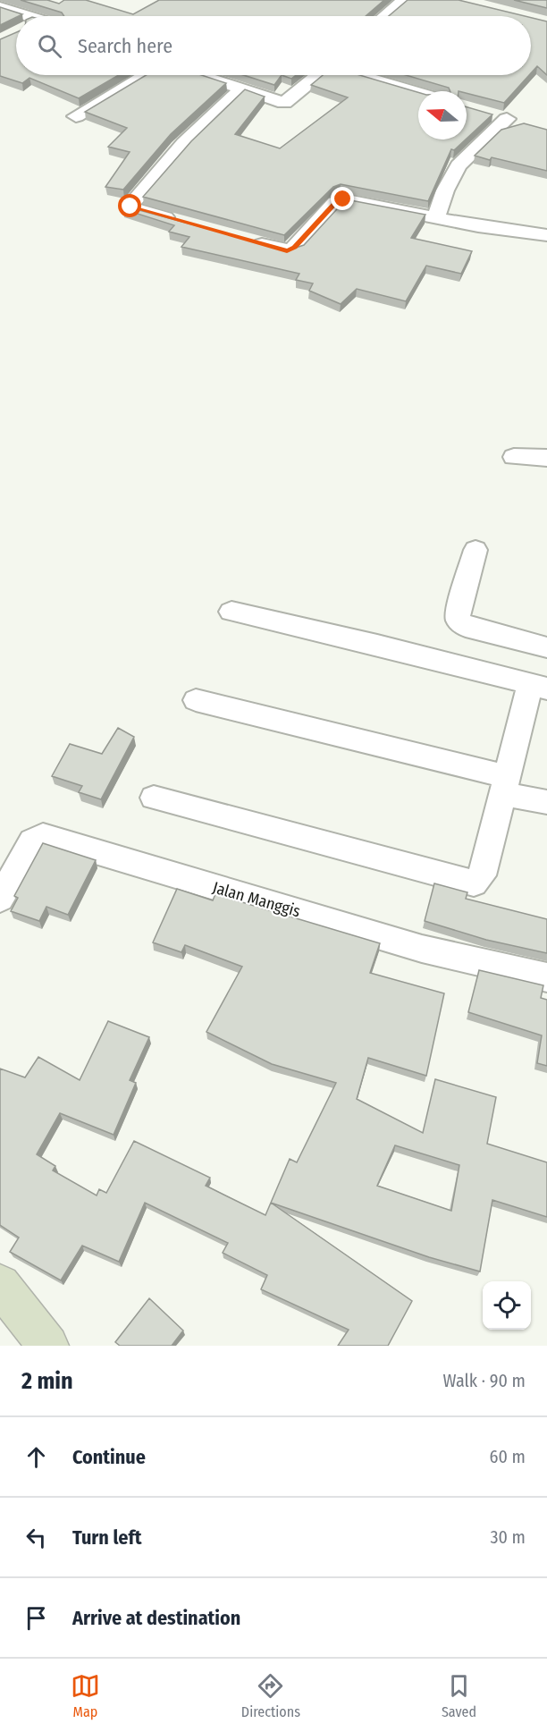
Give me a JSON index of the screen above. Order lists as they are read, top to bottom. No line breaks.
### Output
{"streets":{"street":["Jalan Manggis"]},"north":"left","page":{"search":"Search here","heading":["2 min","Walk · 90 m"],"list":[["Continue","60 m"],["Turn left","30 m"],"Arrive at destination"],"nav":["Map","Directions","Saved"]}}
